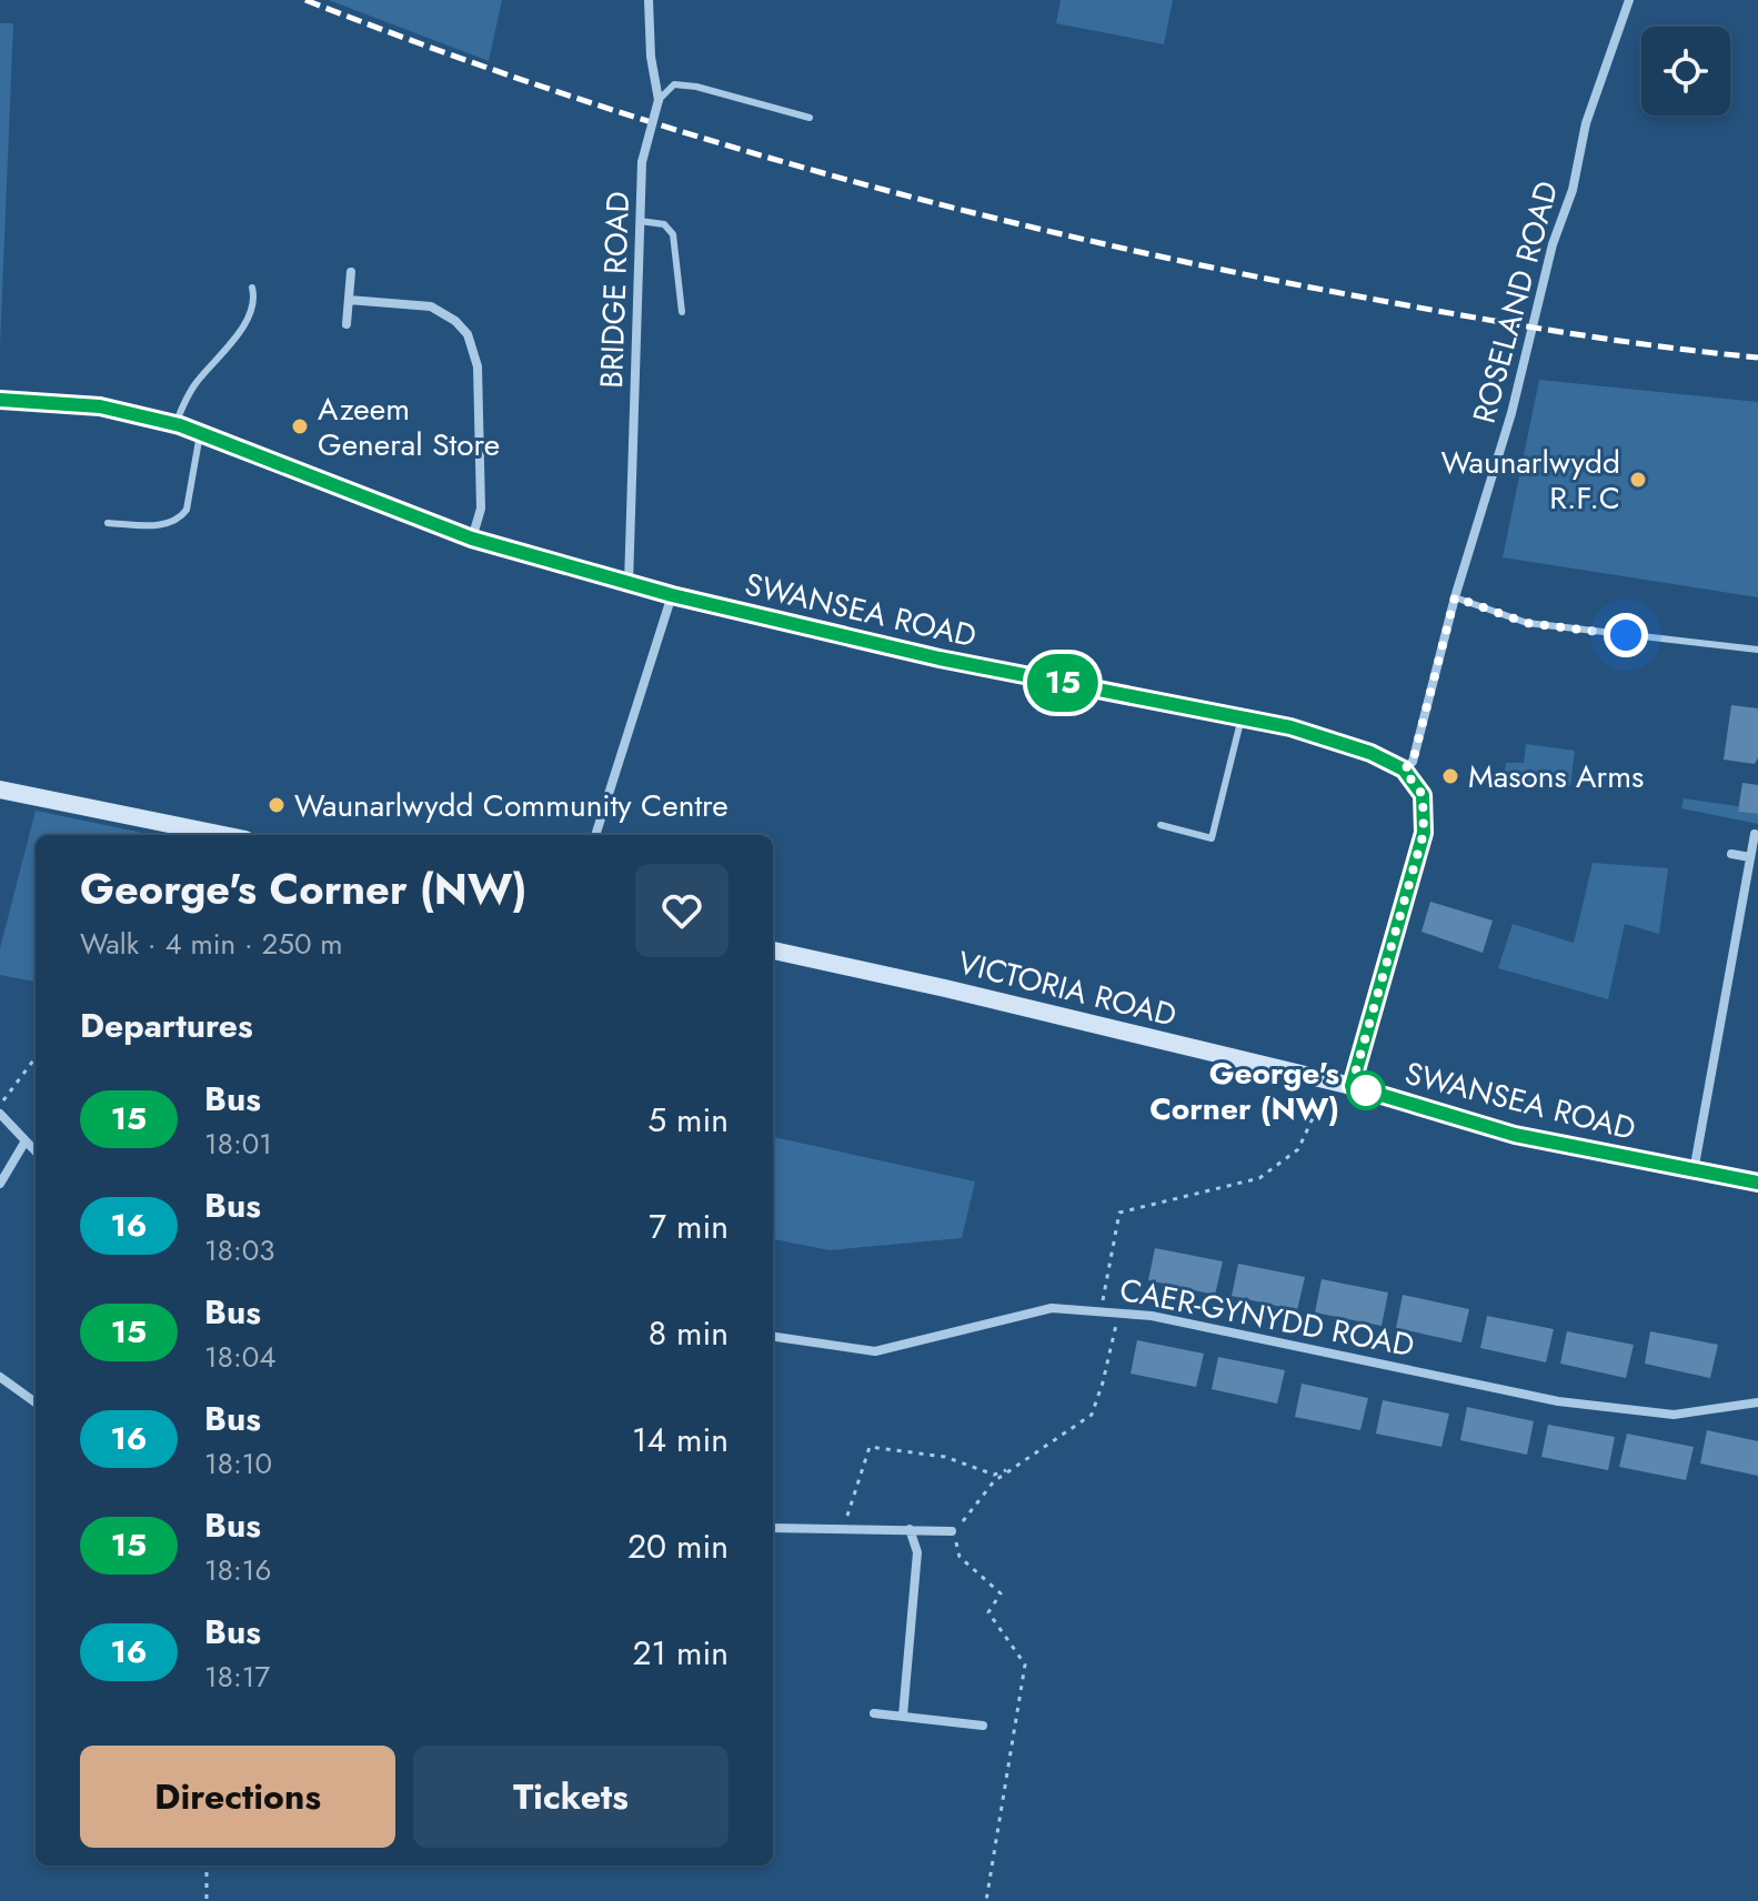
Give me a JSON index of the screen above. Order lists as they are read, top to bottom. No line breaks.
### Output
{"streets":{"main road":["SWANSEA ROAD","VICTORIA ROAD"],"street":["BRIDGE ROAD","ROSELAND ROAD","CAER-GYNYDD ROAD"]},"crossings":[["BRIDGE ROAD","SWANSEA ROAD"],["ROSELAND ROAD","SWANSEA ROAD"],["SWANSEA ROAD","VICTORIA ROAD"]],"places":["Azeem General Store","Waunarlwydd R.F.C","Masons Arms","Waunarlwydd Community Centre","George's Corner (NW)"],"lines":["bus line 15"],"page":{"on_map":"15","heading":[["George's Corner (NW)","Walk · 4 min · 250 m"],"Departures"],"list":[{"mark":"15","name":"Bus","note":"18:01","value":"5 min"},{"mark":"16","name":"Bus","note":"18:03","value":"7 min"},{"mark":"15","name":"Bus","note":"18:04","value":"8 min"},{"mark":"16","name":"Bus","note":"18:10","value":"14 min"},{"mark":"15","name":"Bus","note":"18:16","value":"20 min"},{"mark":"16","name":"Bus","note":"18:17","value":"21 min"}],"buttons":["Directions","Tickets"]}}
